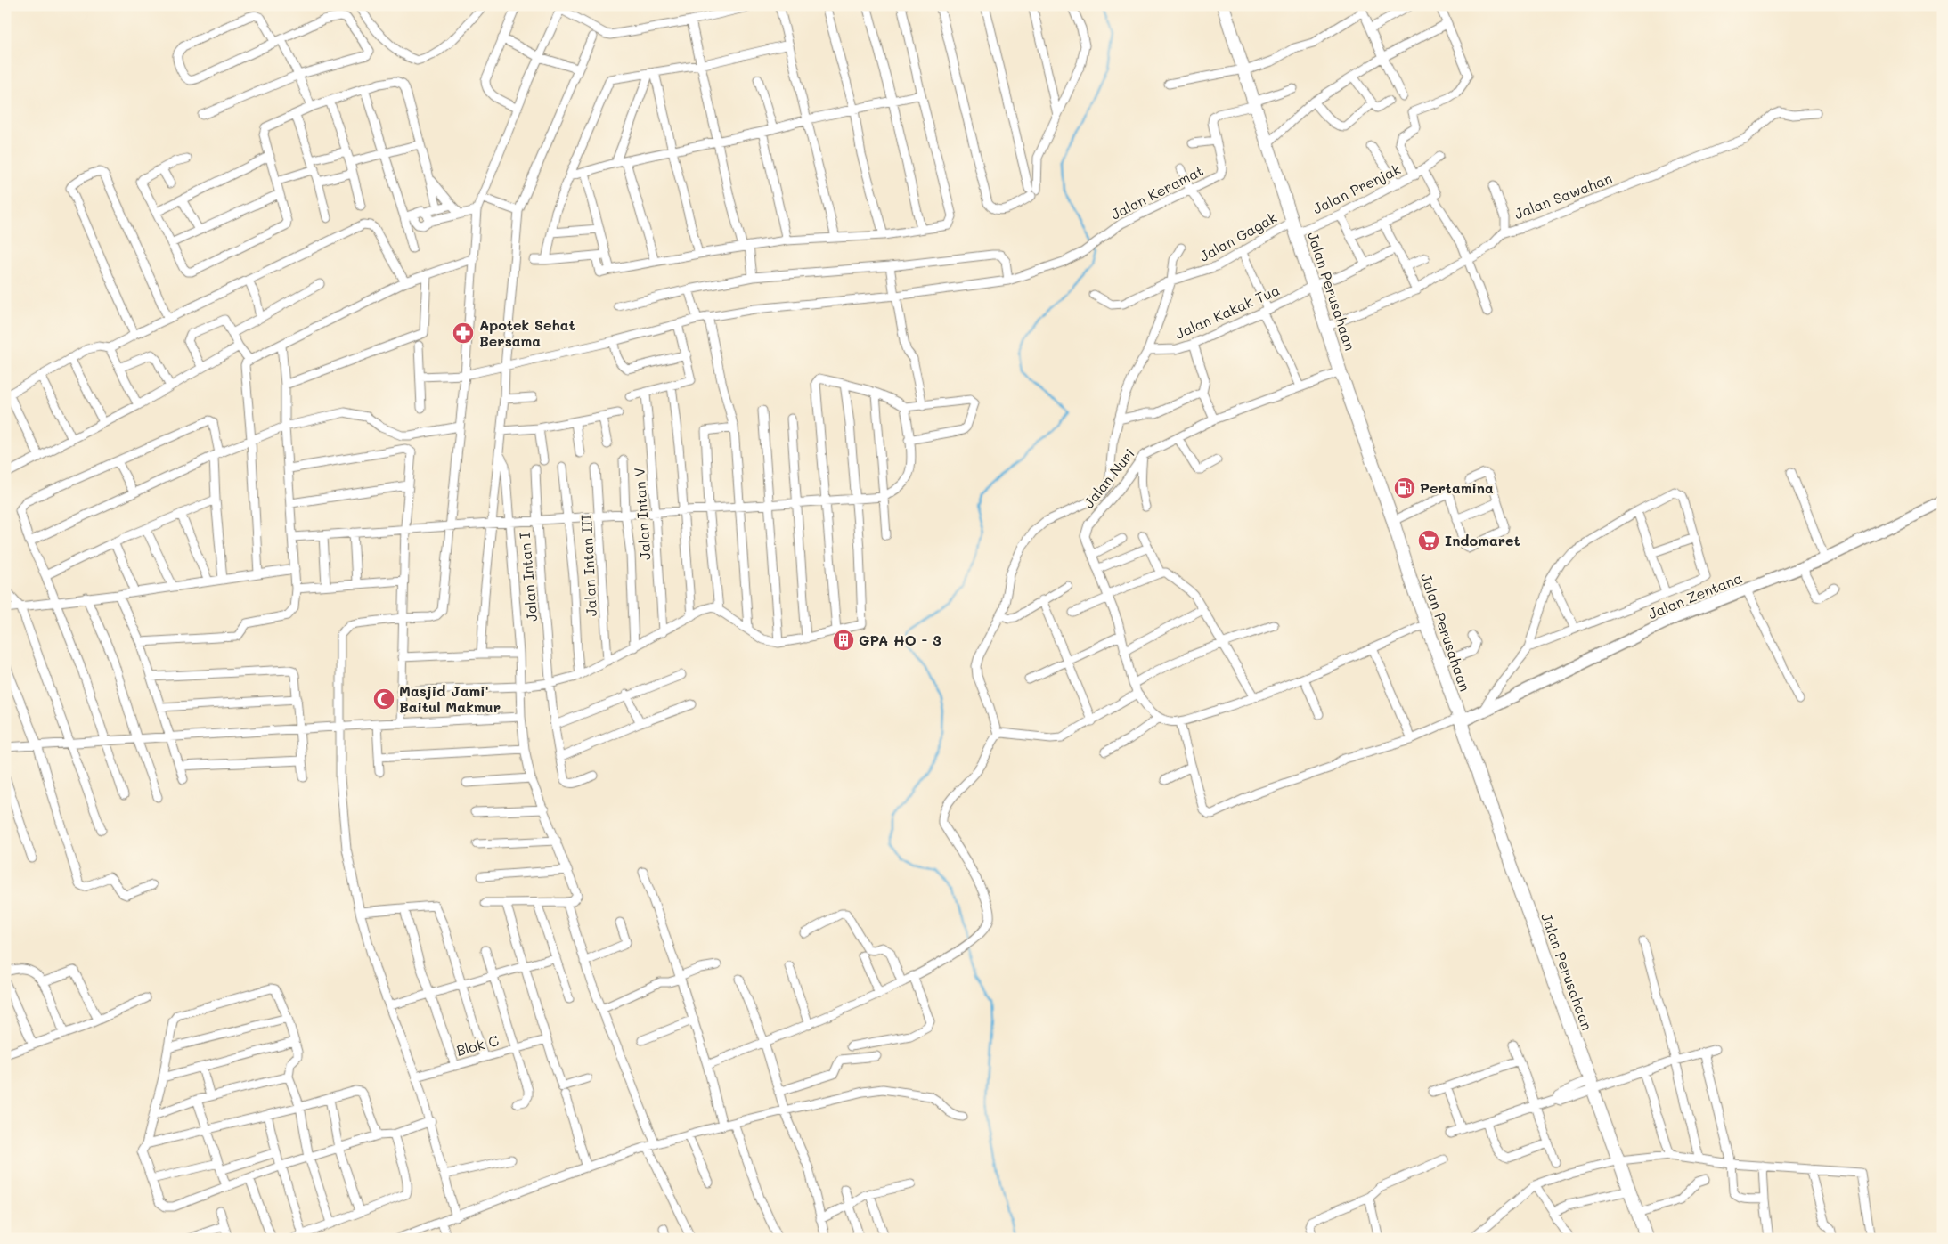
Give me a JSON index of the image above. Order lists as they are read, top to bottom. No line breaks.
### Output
{"streets":{"main road":["Jalan Perusahaan"],"street":["Jalan Prenjak","Jalan Keramat","Jalan Sawahan","Jalan Gagak","Jalan Kakak Tua","Jalan Nuri","Jalan Intan V","Jalan Intan III","Jalan Intan I","Jalan Zentana","Blok C"]},"crossings":[["Jalan Prenjak","Jalan Gagak"],["Jalan Prenjak","Jalan Perusahaan"],["Jalan Keramat","Jalan Perusahaan"],["Jalan Sawahan","Jalan Perusahaan"],["Jalan Gagak","Jalan Perusahaan"],["Jalan Perusahaan","Jalan Kakak Tua"],["Jalan Perusahaan","Jalan Nuri"],["Jalan Perusahaan","Jalan Zentana"]],"places":{"pharmacy":["Apotek Sehat Bersama"],"fuel station":["Pertamina"],"supermarket":["Indomaret"],"building":["GPA HO - 3"],"mosque":["Masjid Jami' Baitul Makmur"]}}
